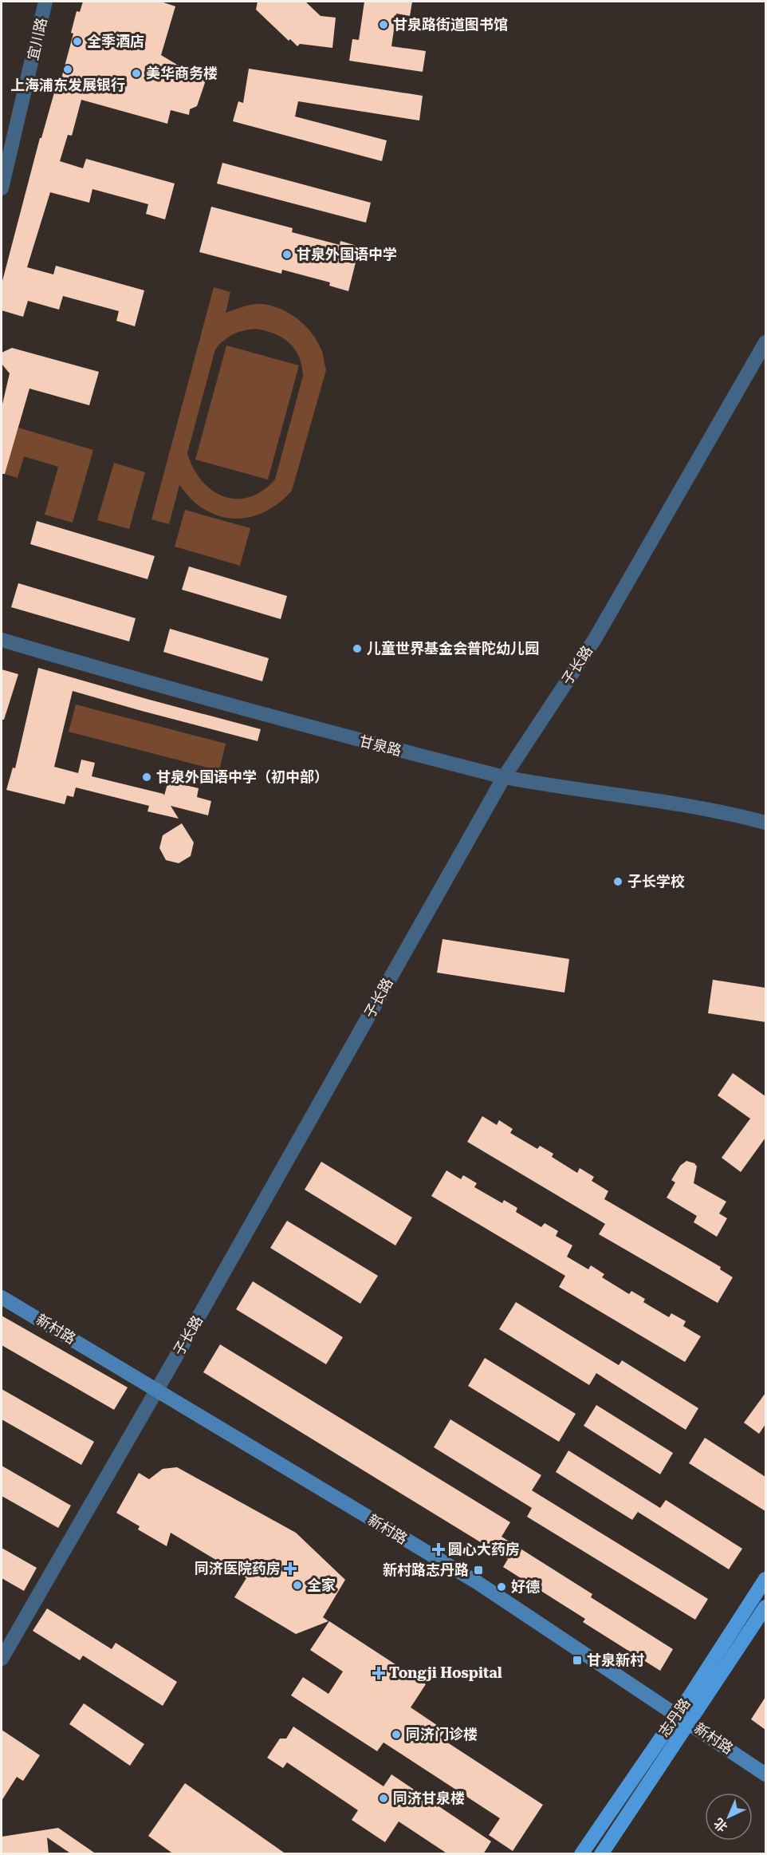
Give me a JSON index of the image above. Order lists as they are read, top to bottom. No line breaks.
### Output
{"streets":{"main road":["新村路","志丹路"],"street":["宜川路","子长路","甘泉路"]},"crossings":[["子长路","甘泉路"],["子长路","新村路"],["新村路","志丹路"]],"places":{"other":["甘泉路街道图书馆","全季酒店","上海浦东发展银行","美华商务楼","甘泉外国语中学","儿童世界基金会普陀幼儿园","甘泉外国语中学（初中部）","子长学校","全家","好德","同济门诊楼","同济甘泉楼"],"health":["圆心大药房","同济医院药房","Tongji Hospital"],"transit":["新村路志丹路","甘泉新村"]},"north":"bottom left"}
